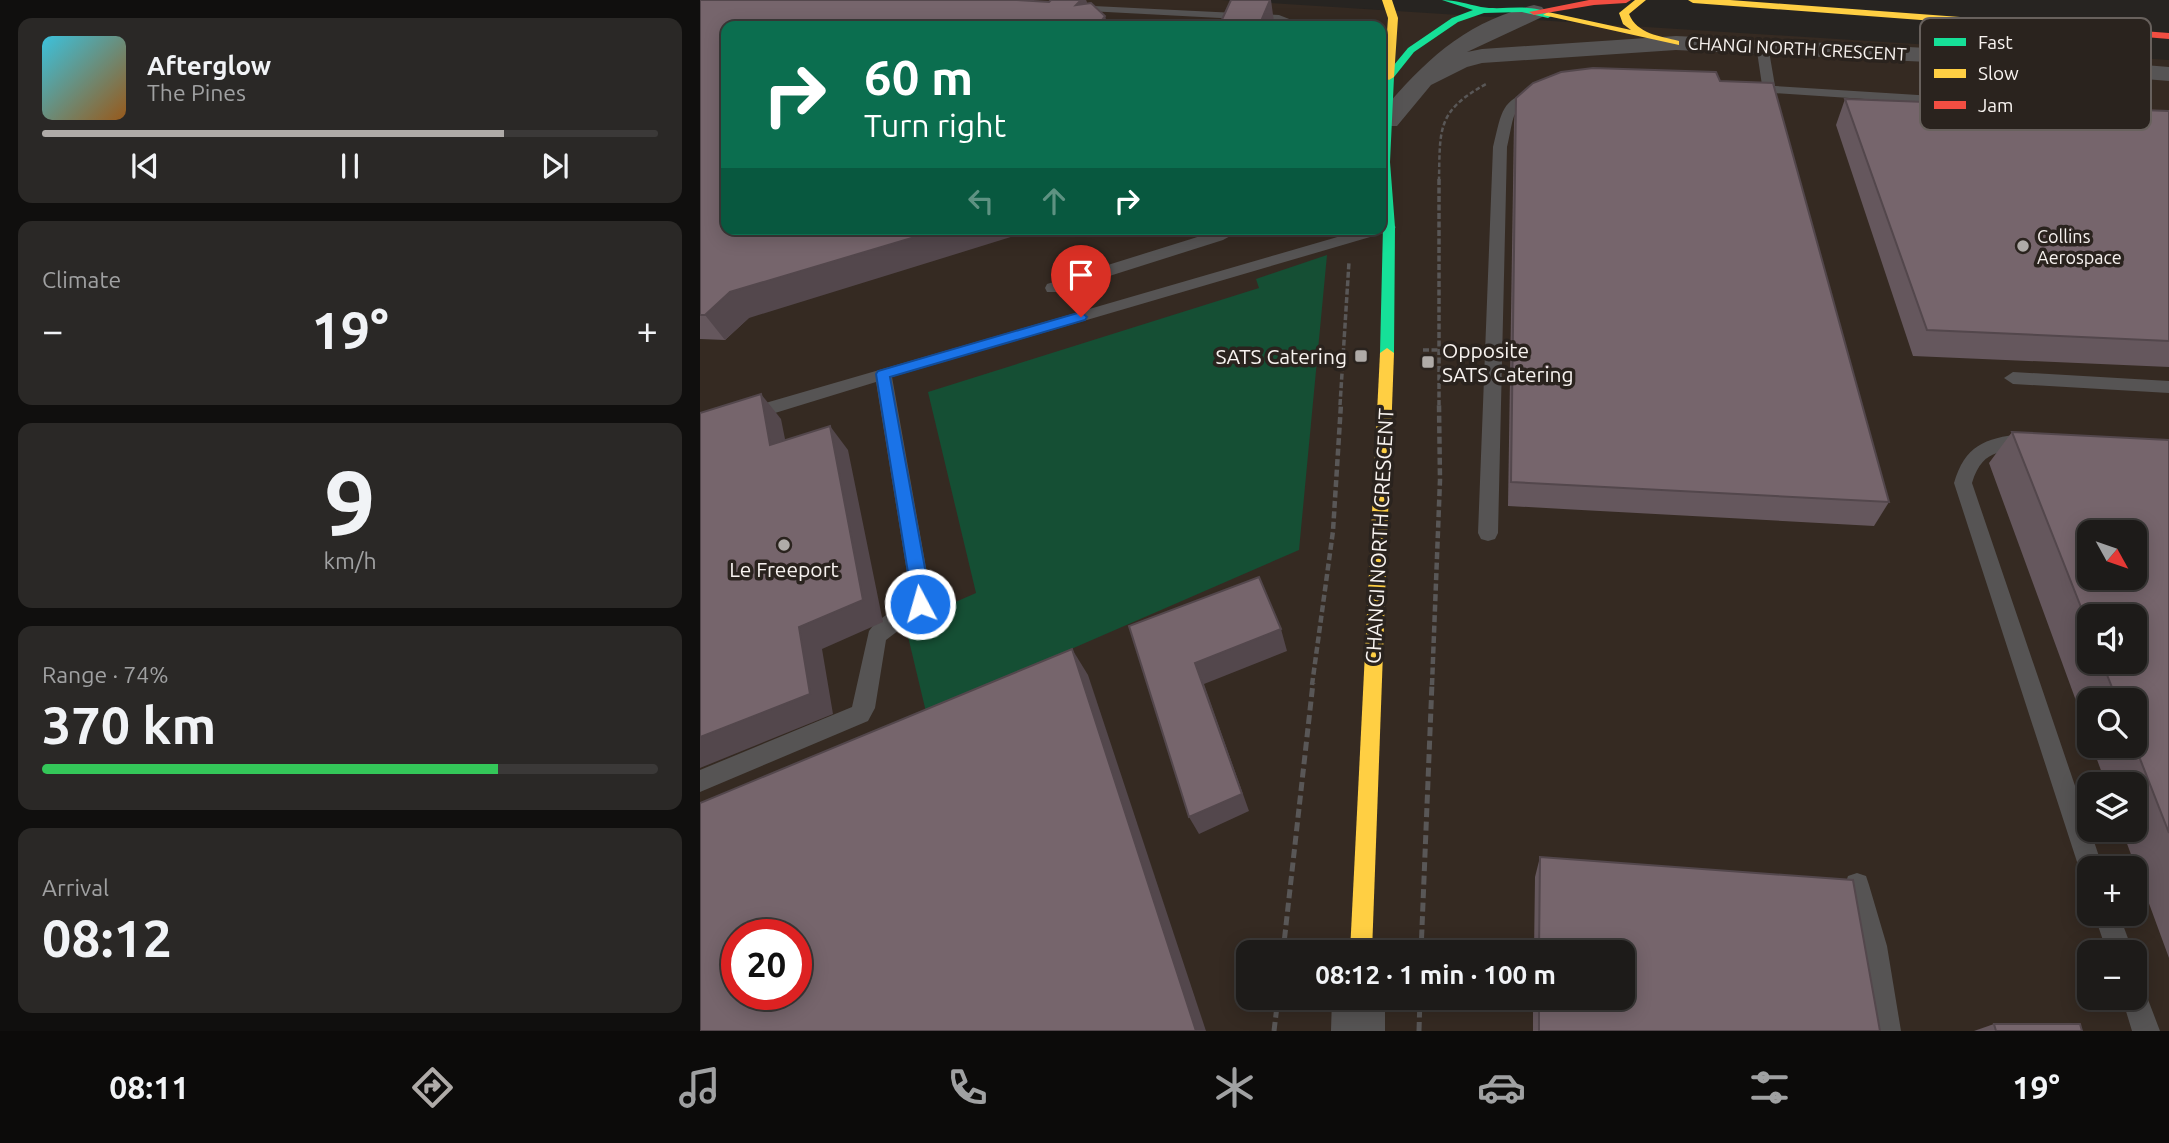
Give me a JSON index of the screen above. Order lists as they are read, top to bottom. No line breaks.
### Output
{"streets":{"main road":["CHANGI NORTH CRESCENT"]},"places":{"other":["Collins Aerospace","Le Freeport"],"transit":["SATS Catering","Opposite SATS Catering"]},"legend":["Fast","Slow","Jam"],"north":"bottom right","page":{"turn":["60 m","Turn right"],"song":["Afterglow","The Pines"],"tile":["Climate",["9","km/h"],["Range · 74%","370 km"],["Arrival","08:12"]],"heat":["−","19°","+"],"map_buttons":["+","−"],"limit":"20","trip":"08:12 · 1 min · 100 m","tabs":["08:11","19°"]}}
